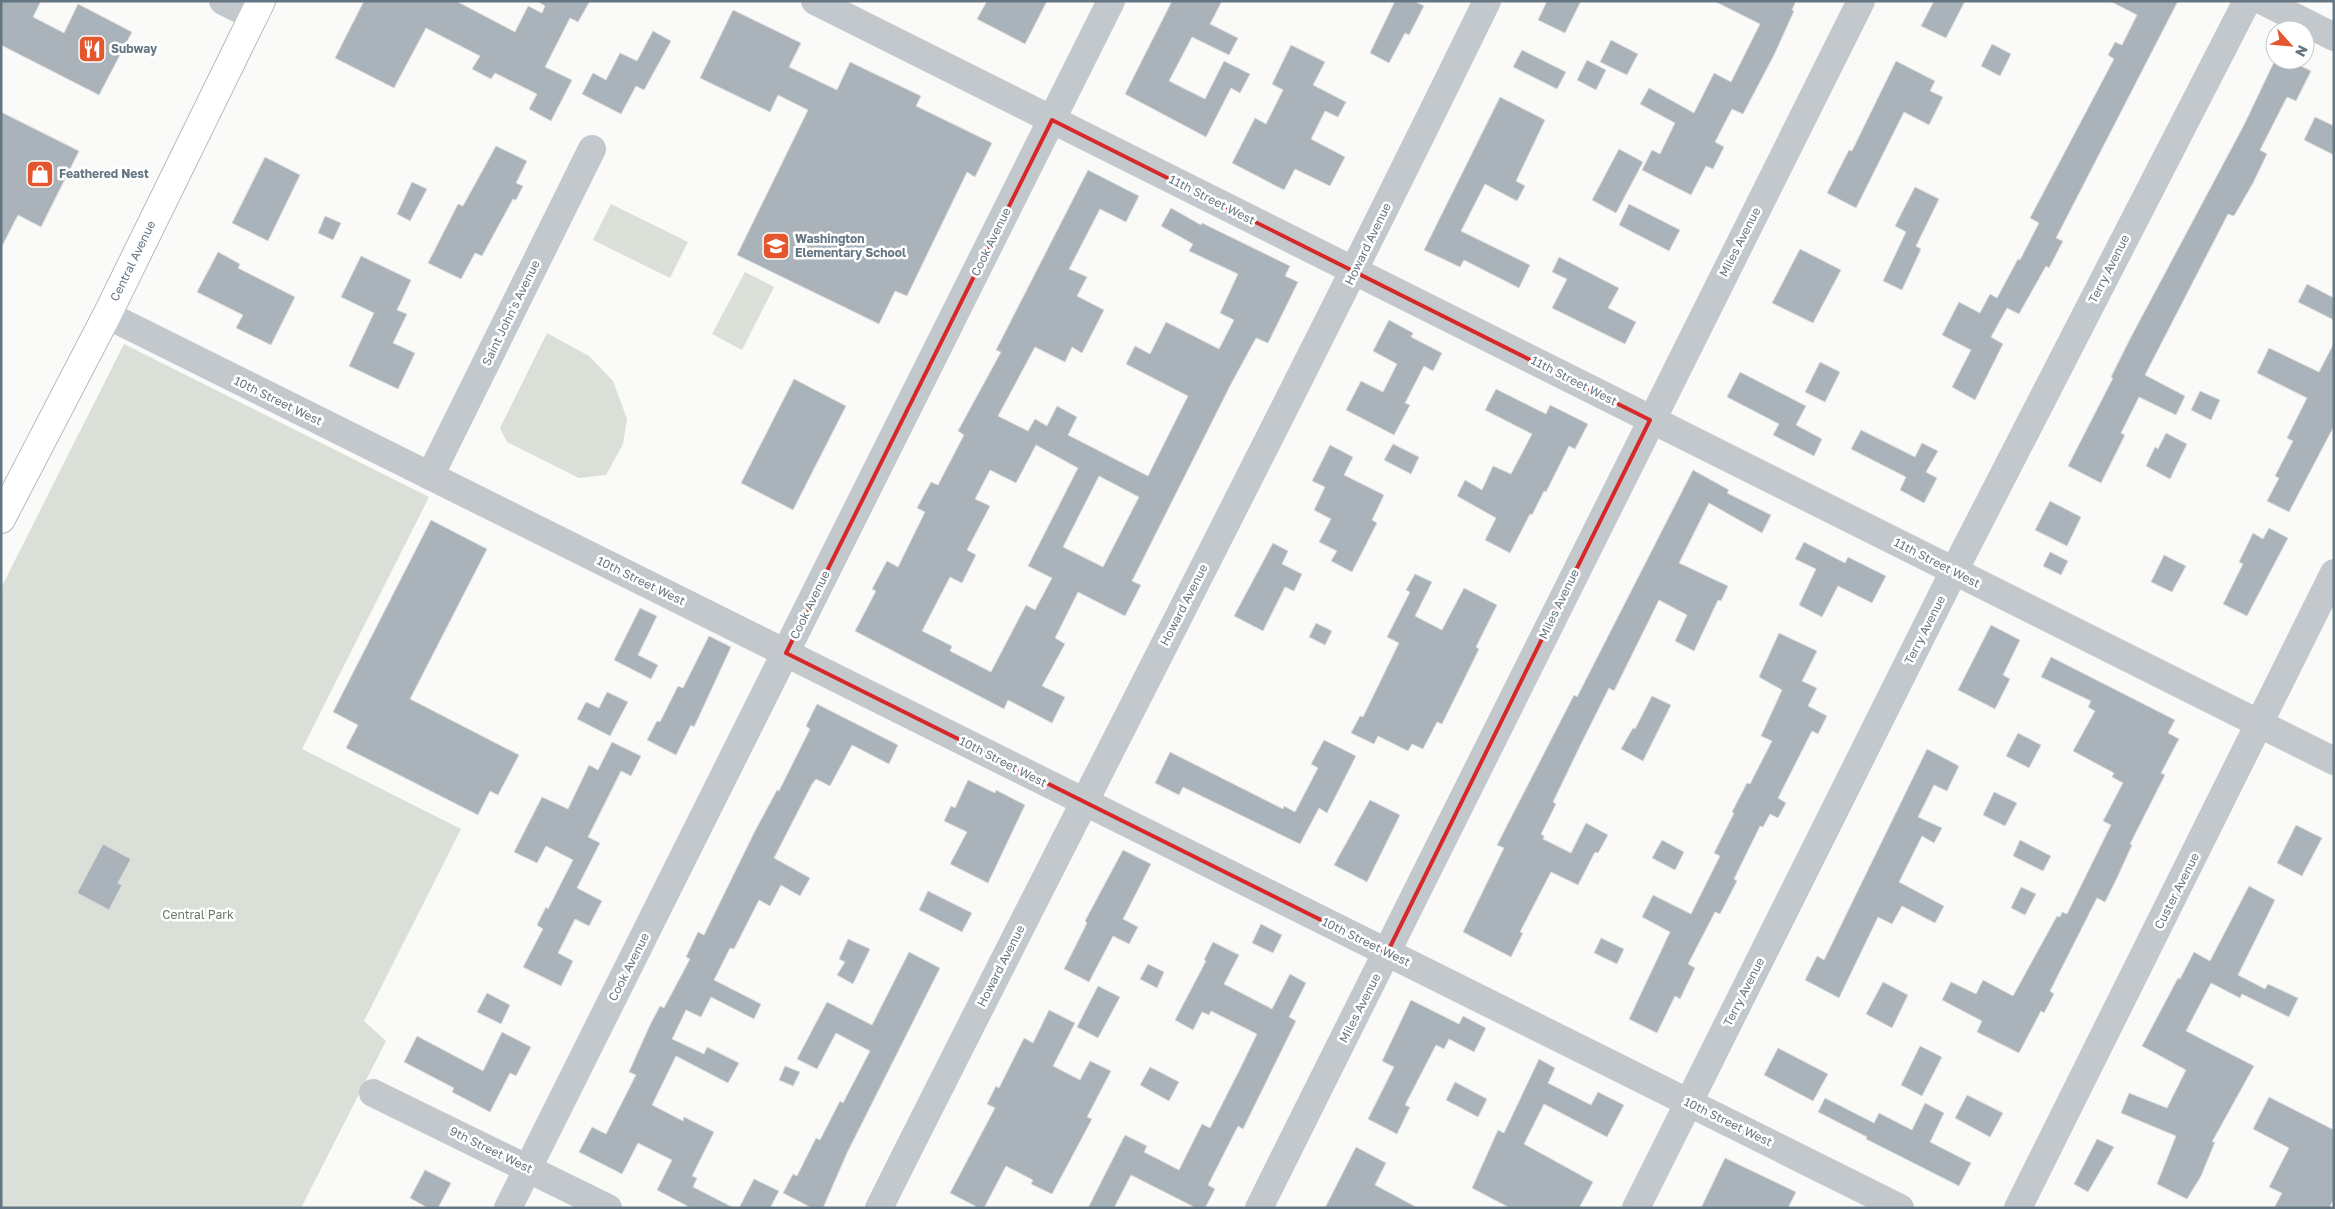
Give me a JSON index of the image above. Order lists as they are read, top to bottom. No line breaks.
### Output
{"streets":{"main road":["Central Avenue"],"street":["11th Street West","Cook Avenue","Miles Avenue","Howard Avenue","Terry Avenue","Saint John's Avenue","10th Street West","Custer Avenue","9th Street West"]},"crossings":[["11th Street West","Cook Avenue"],["11th Street West","Miles Avenue"],["11th Street West","Howard Avenue"],["11th Street West","Terry Avenue"],["11th Street West","Custer Avenue"],["Cook Avenue","10th Street West"],["Cook Avenue","9th Street West"],["Miles Avenue","10th Street West"],["Howard Avenue","10th Street West"],["Central Avenue","10th Street West"],["Terry Avenue","10th Street West"],["Saint John's Avenue","10th Street West"]],"parks":["Central Park"],"places":{"restaurant":["Subway"],"shop":["Feathered Nest"],"school or university":["Washington Elementary School"]},"north":"bottom right"}
